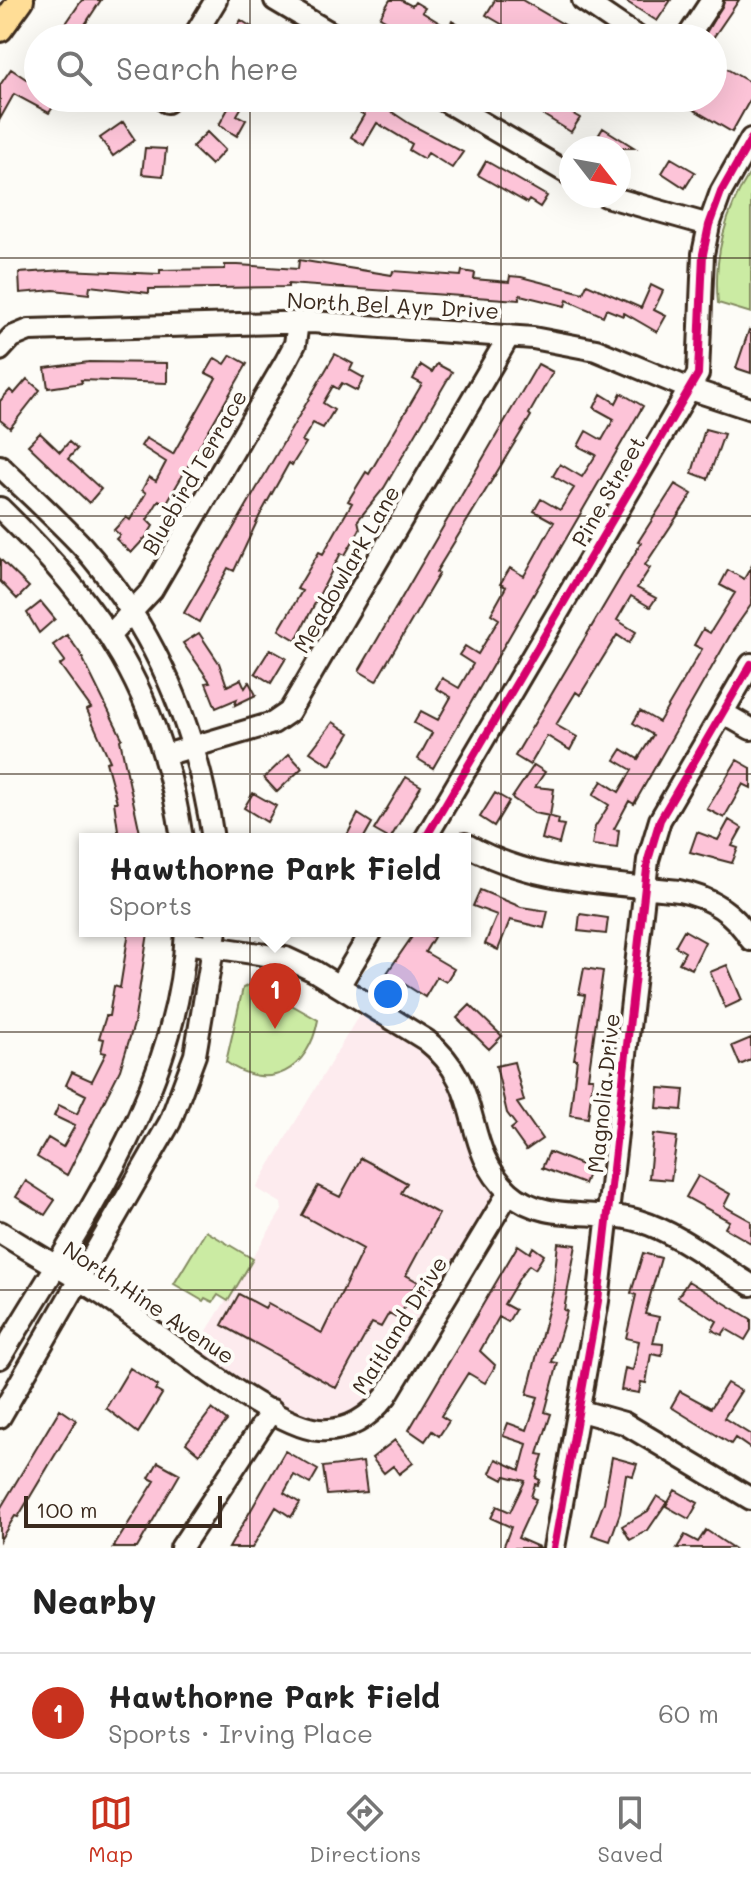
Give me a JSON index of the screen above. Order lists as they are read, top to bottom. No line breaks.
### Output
{"streets":{"street":["North Bel Ayr Drive","Bluebird Terrace","Pine Street","Meadowlark Lane","Magnolia Drive","North Hine Avenue","Maitland Drive"]},"crossings":[["North Bel Ayr Drive","Bluebird Terrace"],["North Bel Ayr Drive","Pine Street"],["North Bel Ayr Drive","Meadowlark Lane"],["North Hine Avenue","Maitland Drive"]],"scale_bar":"100 m","north":"bottom right","page":{"search":"Search here","popup":["Hawthorne Park Field","Sports"],"pins":"1","scale":"100 m","heading":"Nearby","list":[{"mark":"1","name":"Hawthorne Park Field","note":"Sports · Irving Place","value":"60 m"}],"nav":["Map","Directions","Saved"]}}
